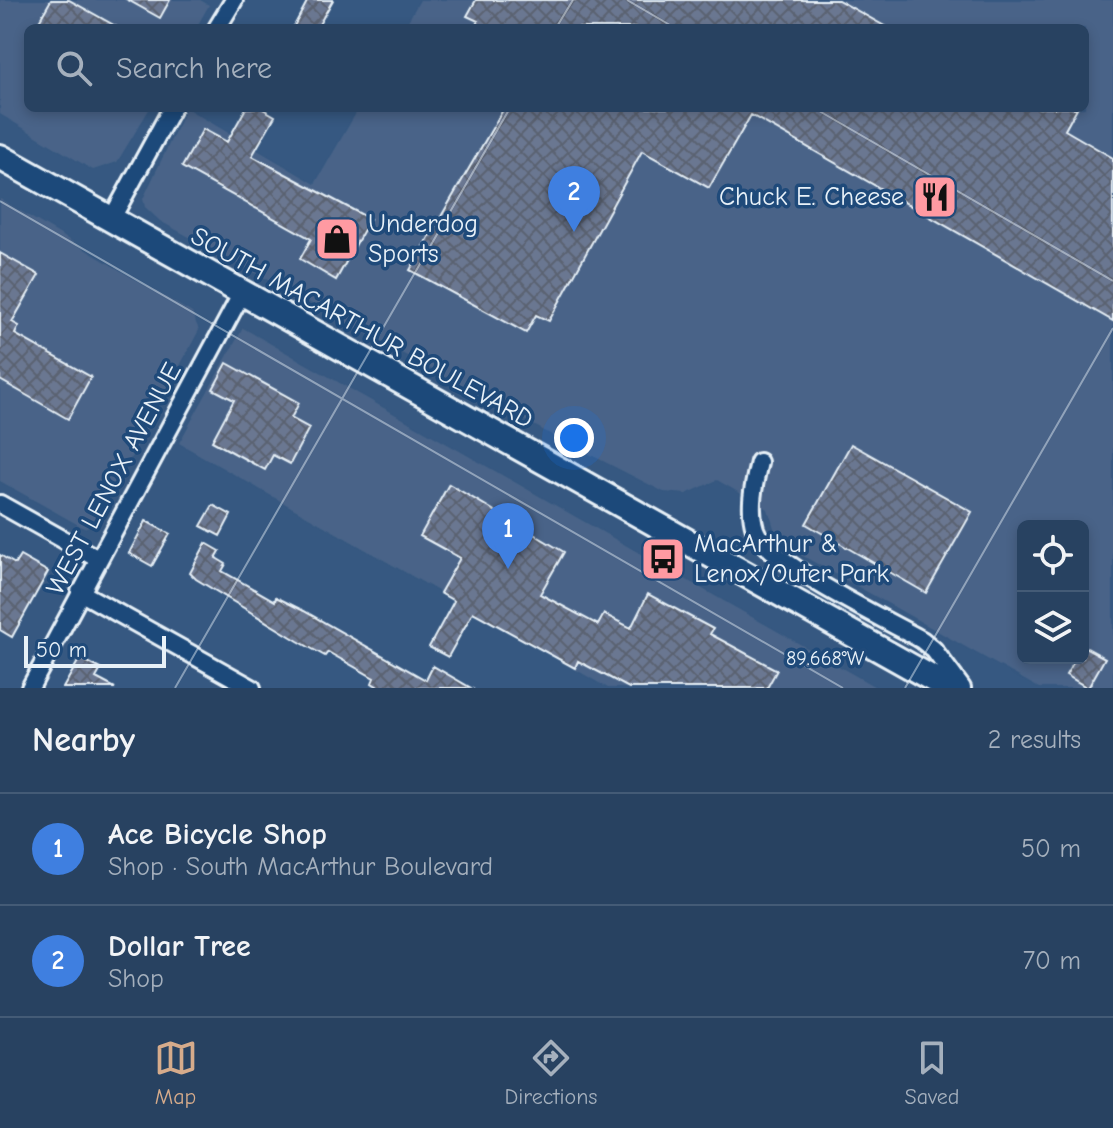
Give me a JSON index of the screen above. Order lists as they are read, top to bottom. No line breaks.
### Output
{"streets":{"main road":["SOUTH MACARTHUR BOULEVARD"],"street":["WEST LENOX AVENUE"]},"crossings":[["SOUTH MACARTHUR BOULEVARD","WEST LENOX AVENUE"]],"places":{"restaurant":["Chuck E. Cheese"],"shop":["Underdog Sports"],"bus stop":["MacArthur & Lenox/Outer Park"]},"scale_bar":"50 m","page":{"search":"Search here","pins":["2","1"],"scale":"50 m","heading":["Nearby","2 results"],"list":[{"mark":"1","name":"Ace Bicycle Shop","note":"Shop · South MacArthur Boulevard","value":"50 m"},{"mark":"2","name":"Dollar Tree","note":"Shop","value":"70 m"}],"nav":["Map","Directions","Saved"]},"coordinates":["89.668°W"]}
